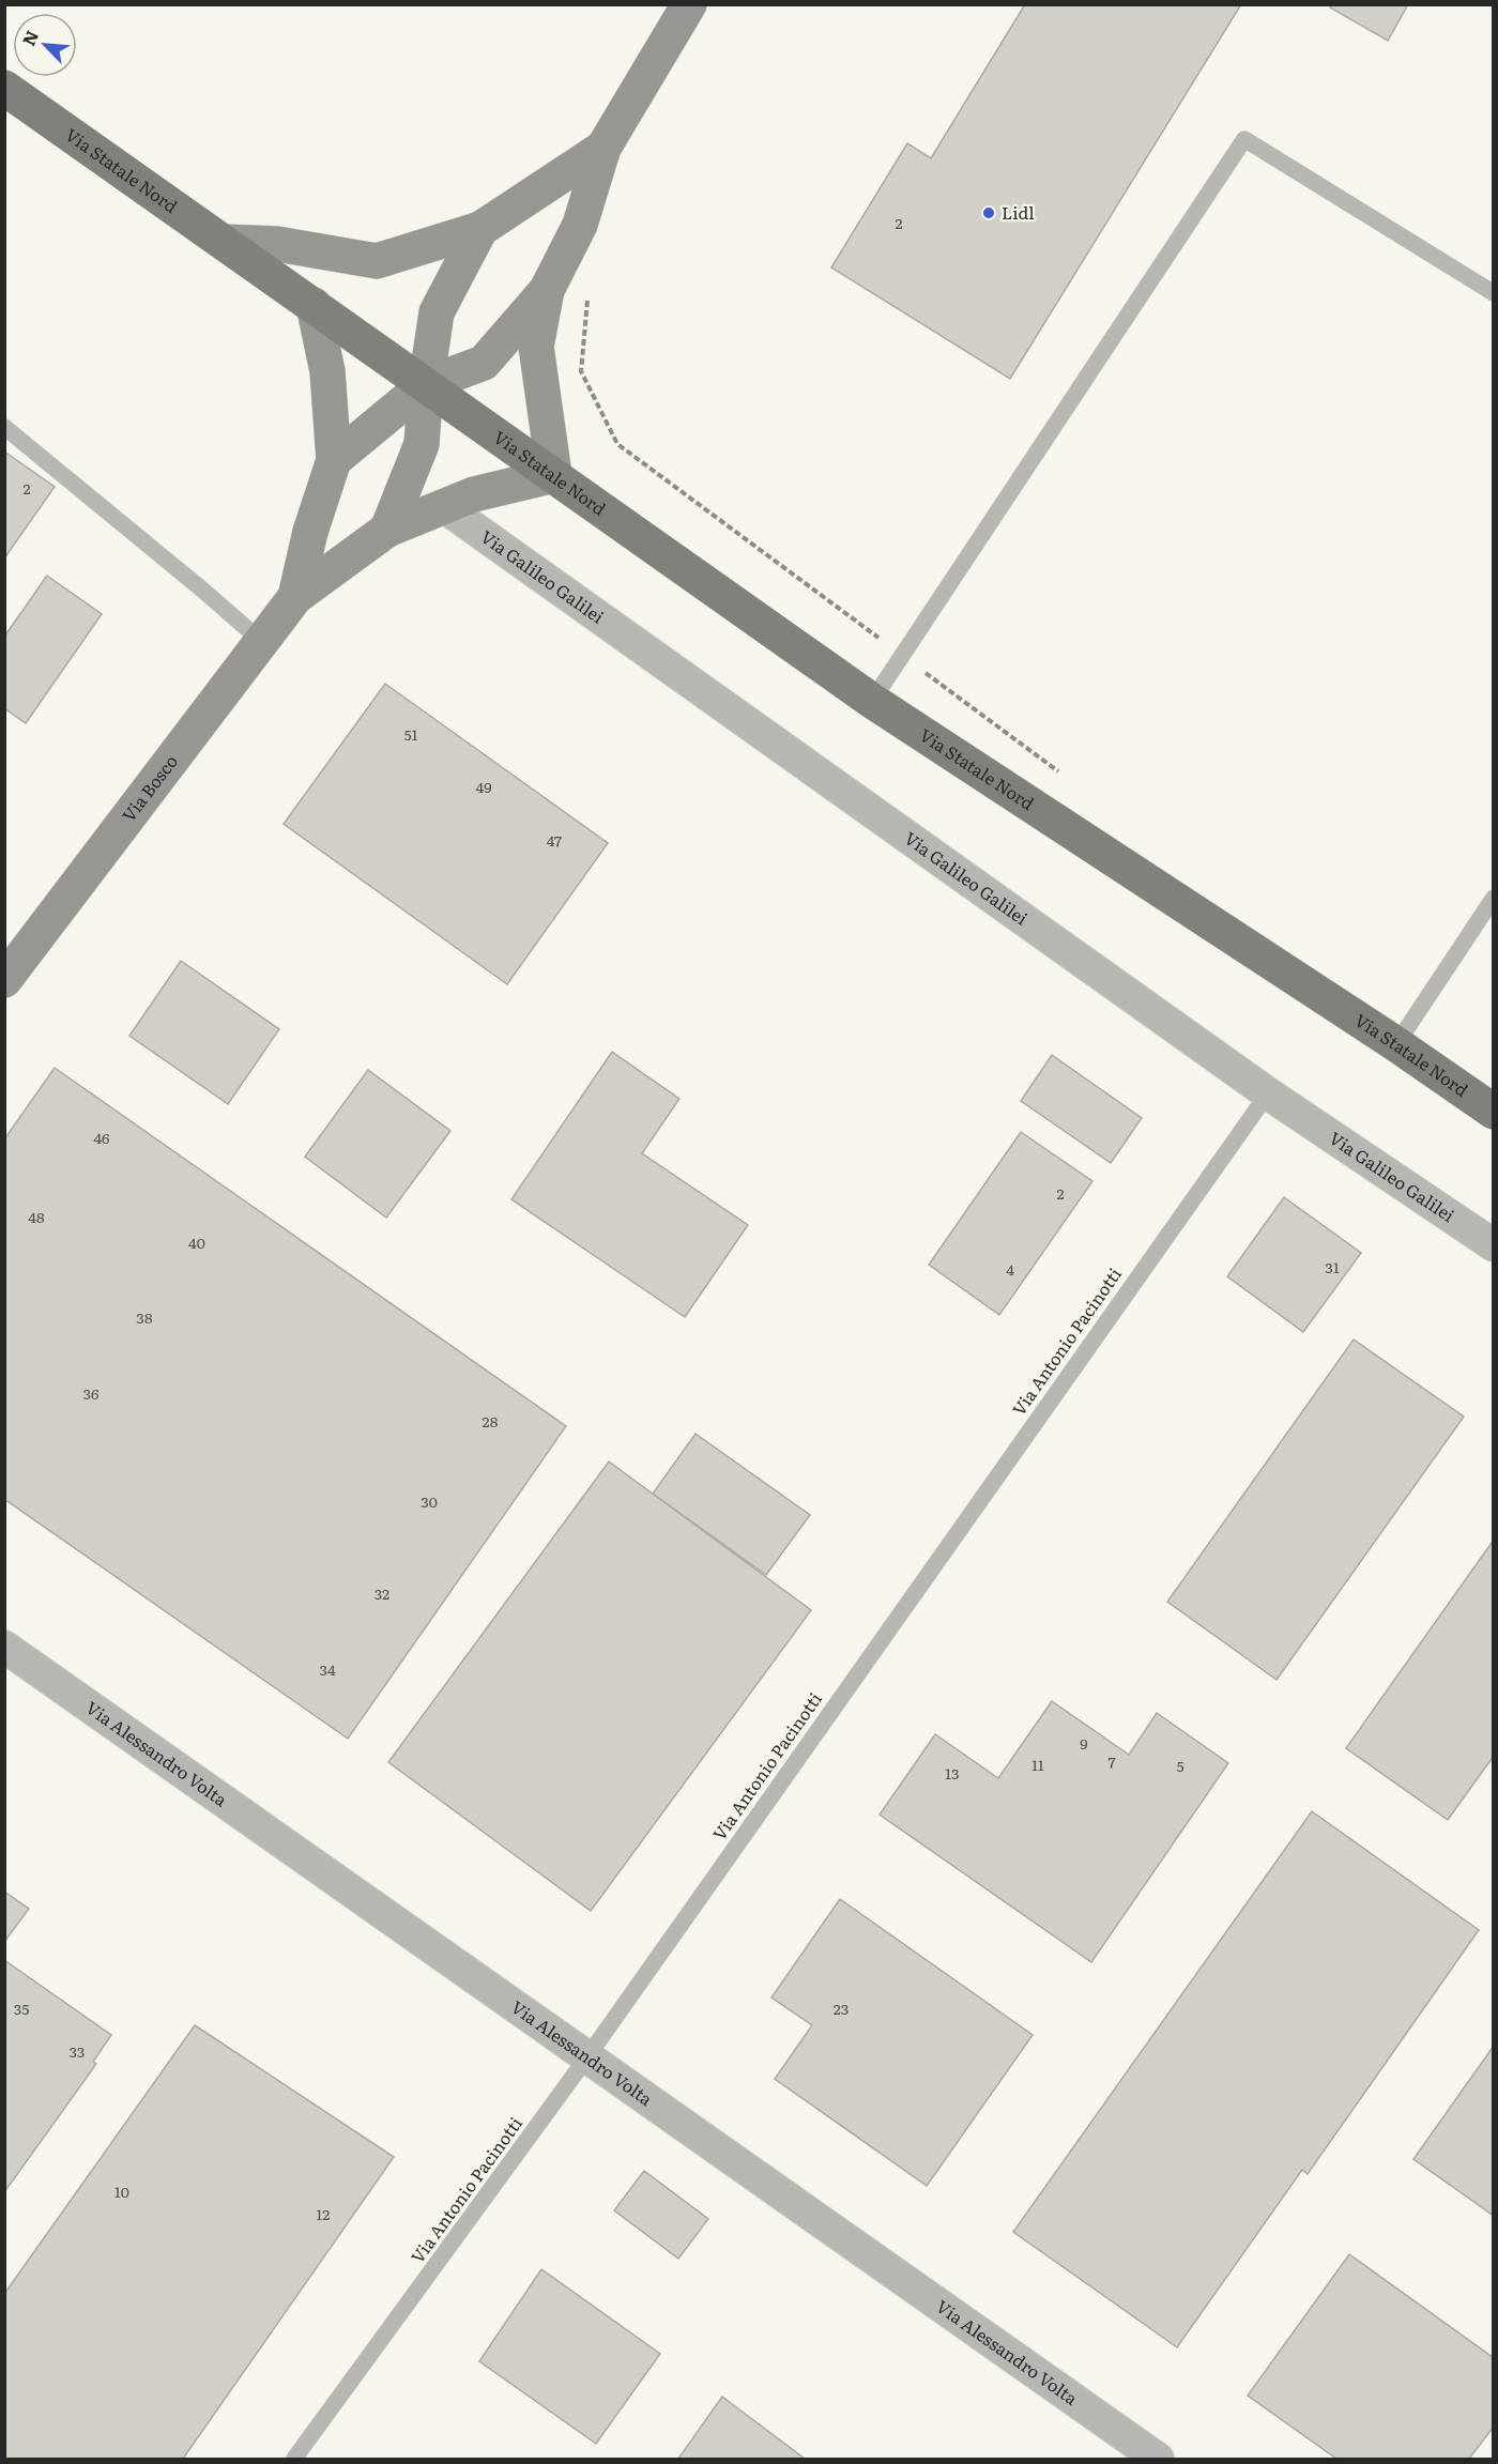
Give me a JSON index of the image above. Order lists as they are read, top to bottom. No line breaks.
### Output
{"streets":{"main road":["Via Statale Nord"],"street":["Via Galileo Galilei","Via Bosco","Via Alessandro Volta"],"lane":["Via Antonio Pacinotti"]},"crossings":[["Via Statale Nord","Via Bosco"],["Via Galileo Galilei","Via Bosco"],["Via Galileo Galilei","Via Antonio Pacinotti"],["Via Antonio Pacinotti","Via Alessandro Volta"]],"places":["Lidl"],"house_numbers":["2","2","51","49","47","46","2","48","40","31","4","38","36","28","30","32","34","9","7","11","5","13","35","23","33","10","12"],"north":"top left"}
